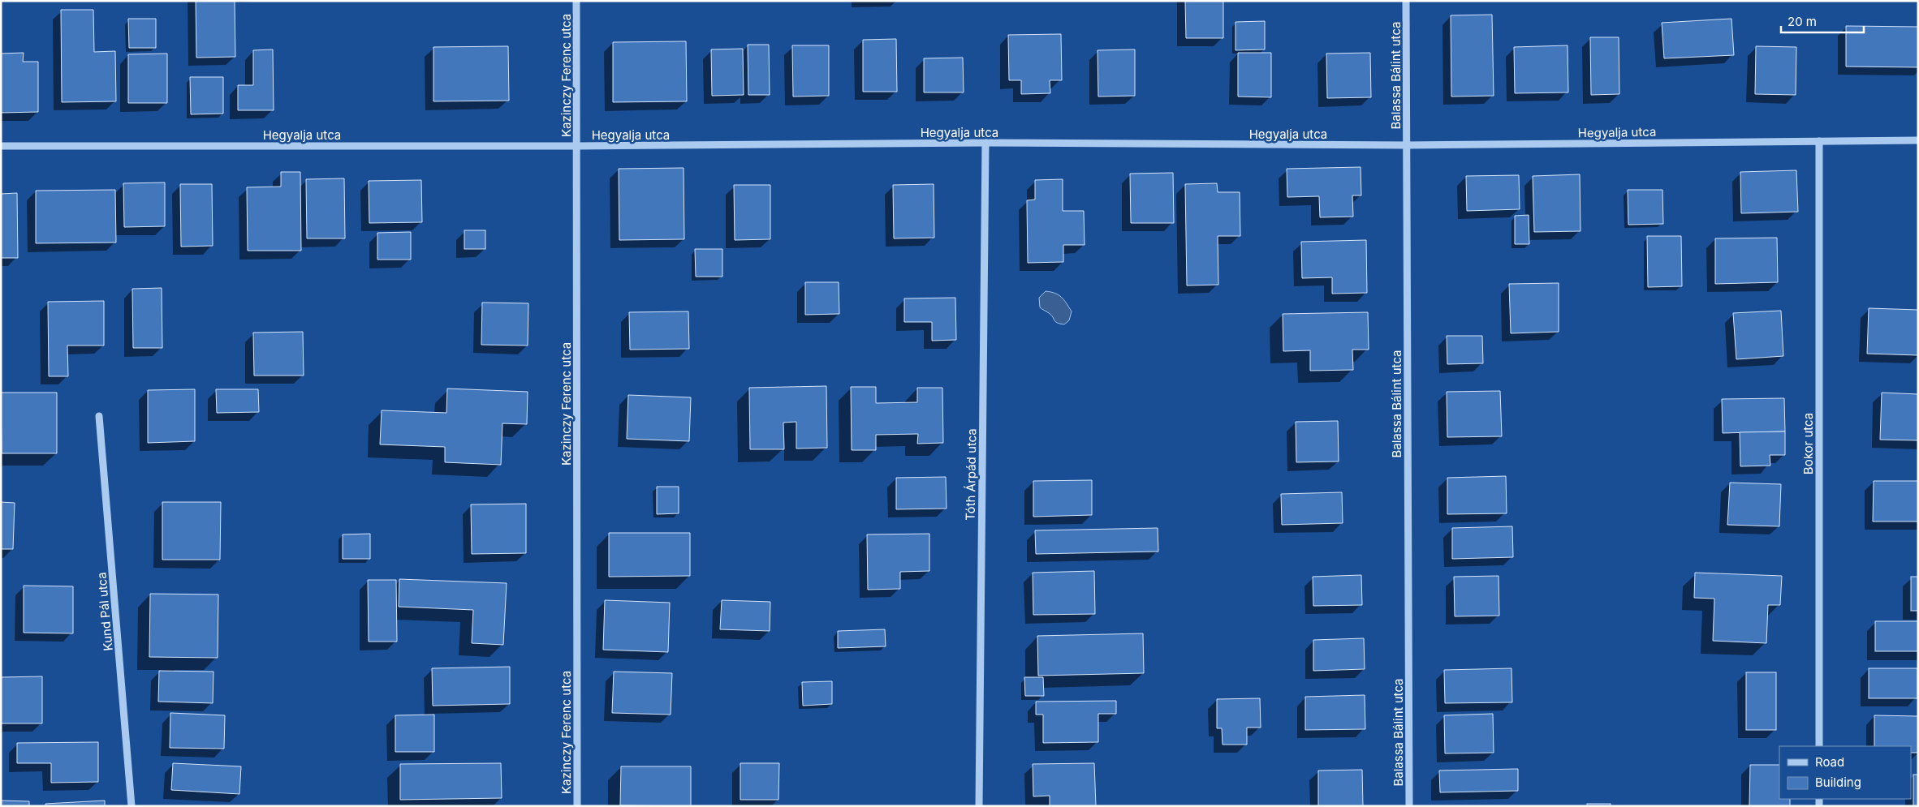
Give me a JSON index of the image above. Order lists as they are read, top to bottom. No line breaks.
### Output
{"streets":{"street":["Kazinczy Ferenc utca","Balassa Bálint utca","Hegyalja utca","Bokor utca","Tóth Árpád utca","Kund Pál utca"]},"crossings":[["Kazinczy Ferenc utca","Hegyalja utca"],["Balassa Bálint utca","Hegyalja utca"],["Hegyalja utca","Bokor utca"],["Hegyalja utca","Tóth Árpád utca"]],"legend":["Road","Building"],"scale_bar":"20 m"}
